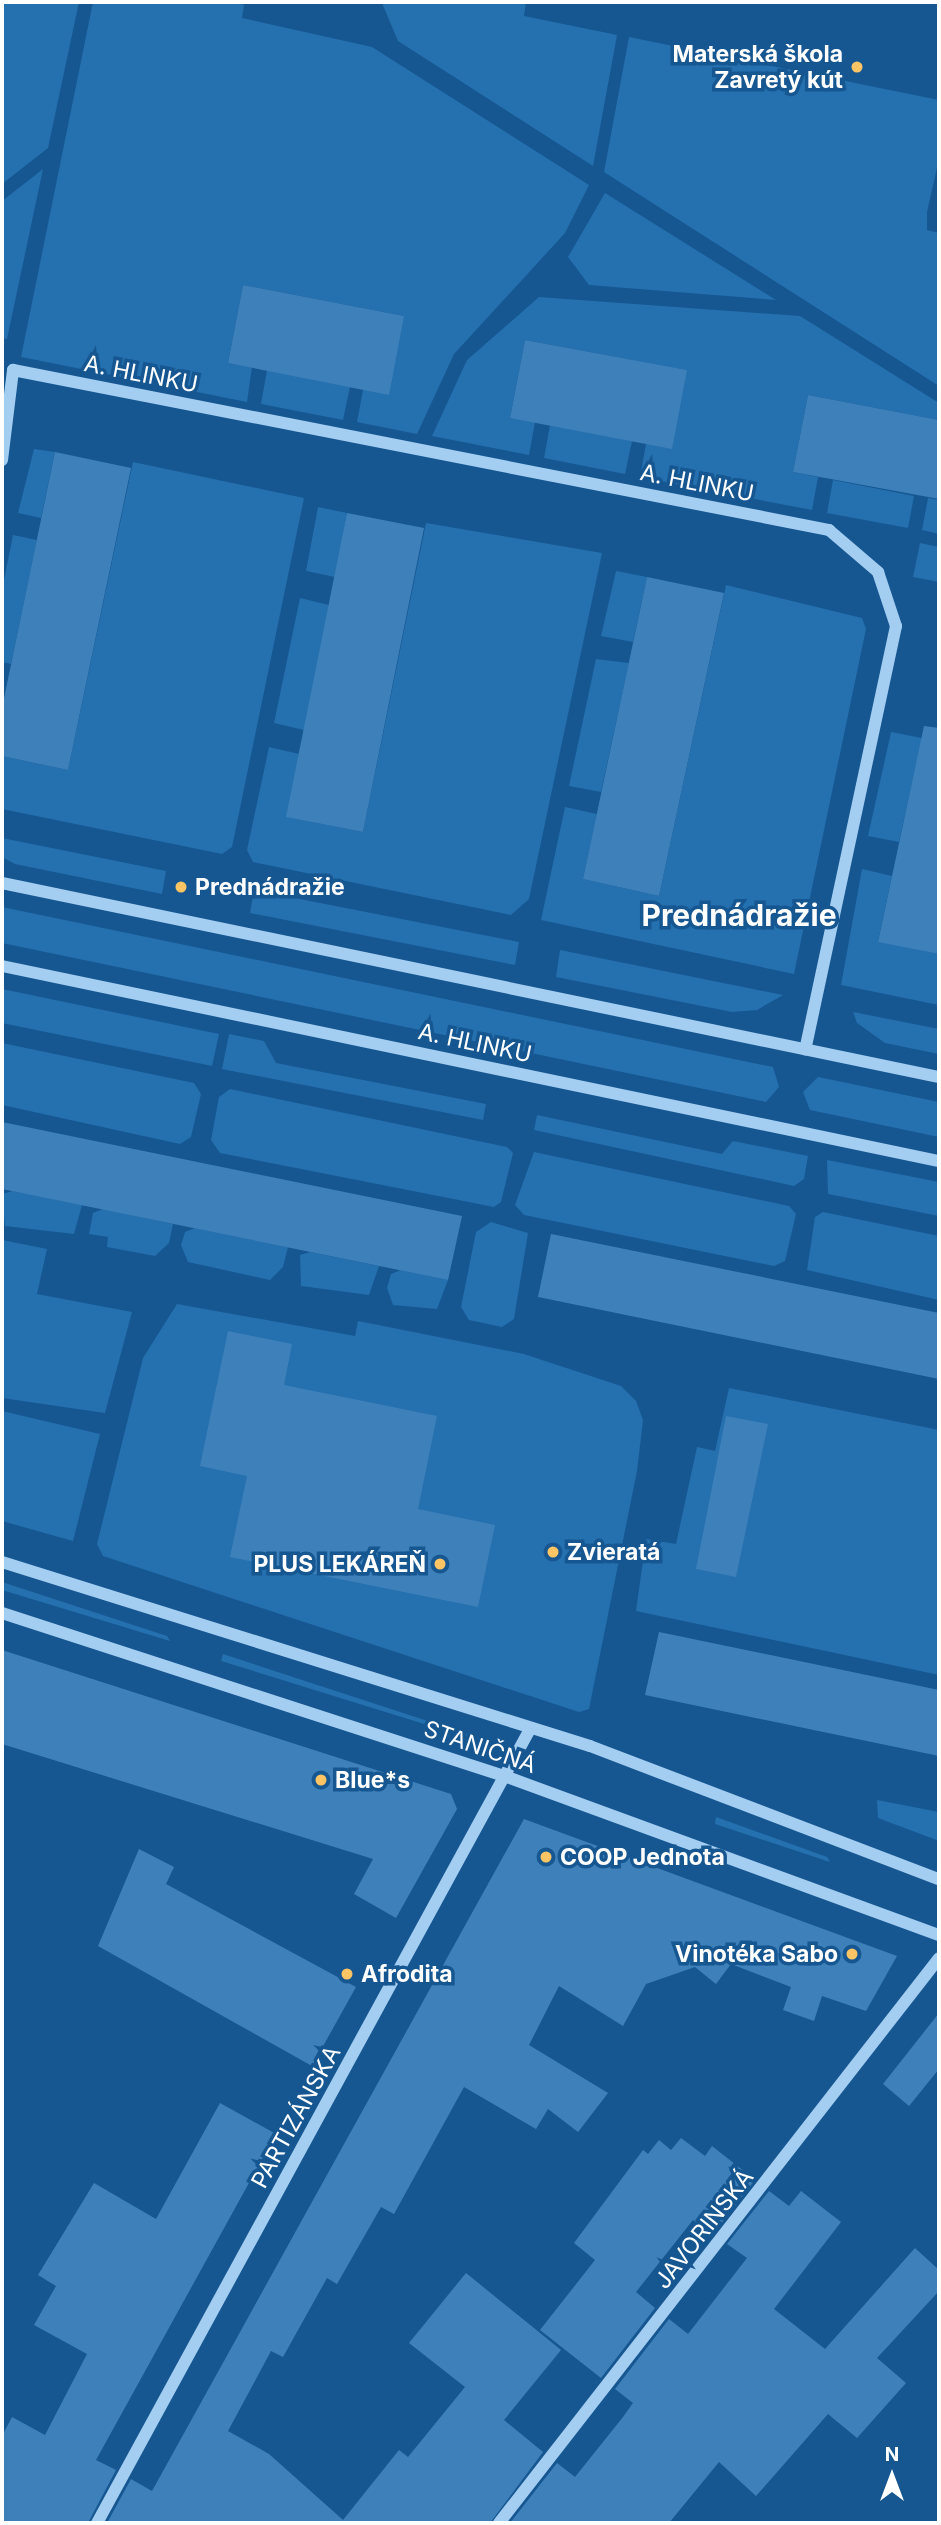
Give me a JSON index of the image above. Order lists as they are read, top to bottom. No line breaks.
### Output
{"streets":{"street":["A. HLINKU","STANIČNÁ","PARTIZÁNSKA","JAVORINSKÁ"]},"crossings":[["STANIČNÁ","PARTIZÁNSKA"]],"districts":["Prednádražie"],"places":["Materská škola Zavretý kút","Prednádražie","Zvieratá","PLUS LEKÁREŇ","Blue*s","COOP Jednota","Vinotéka Sabo","Afrodita"],"north":"top"}
